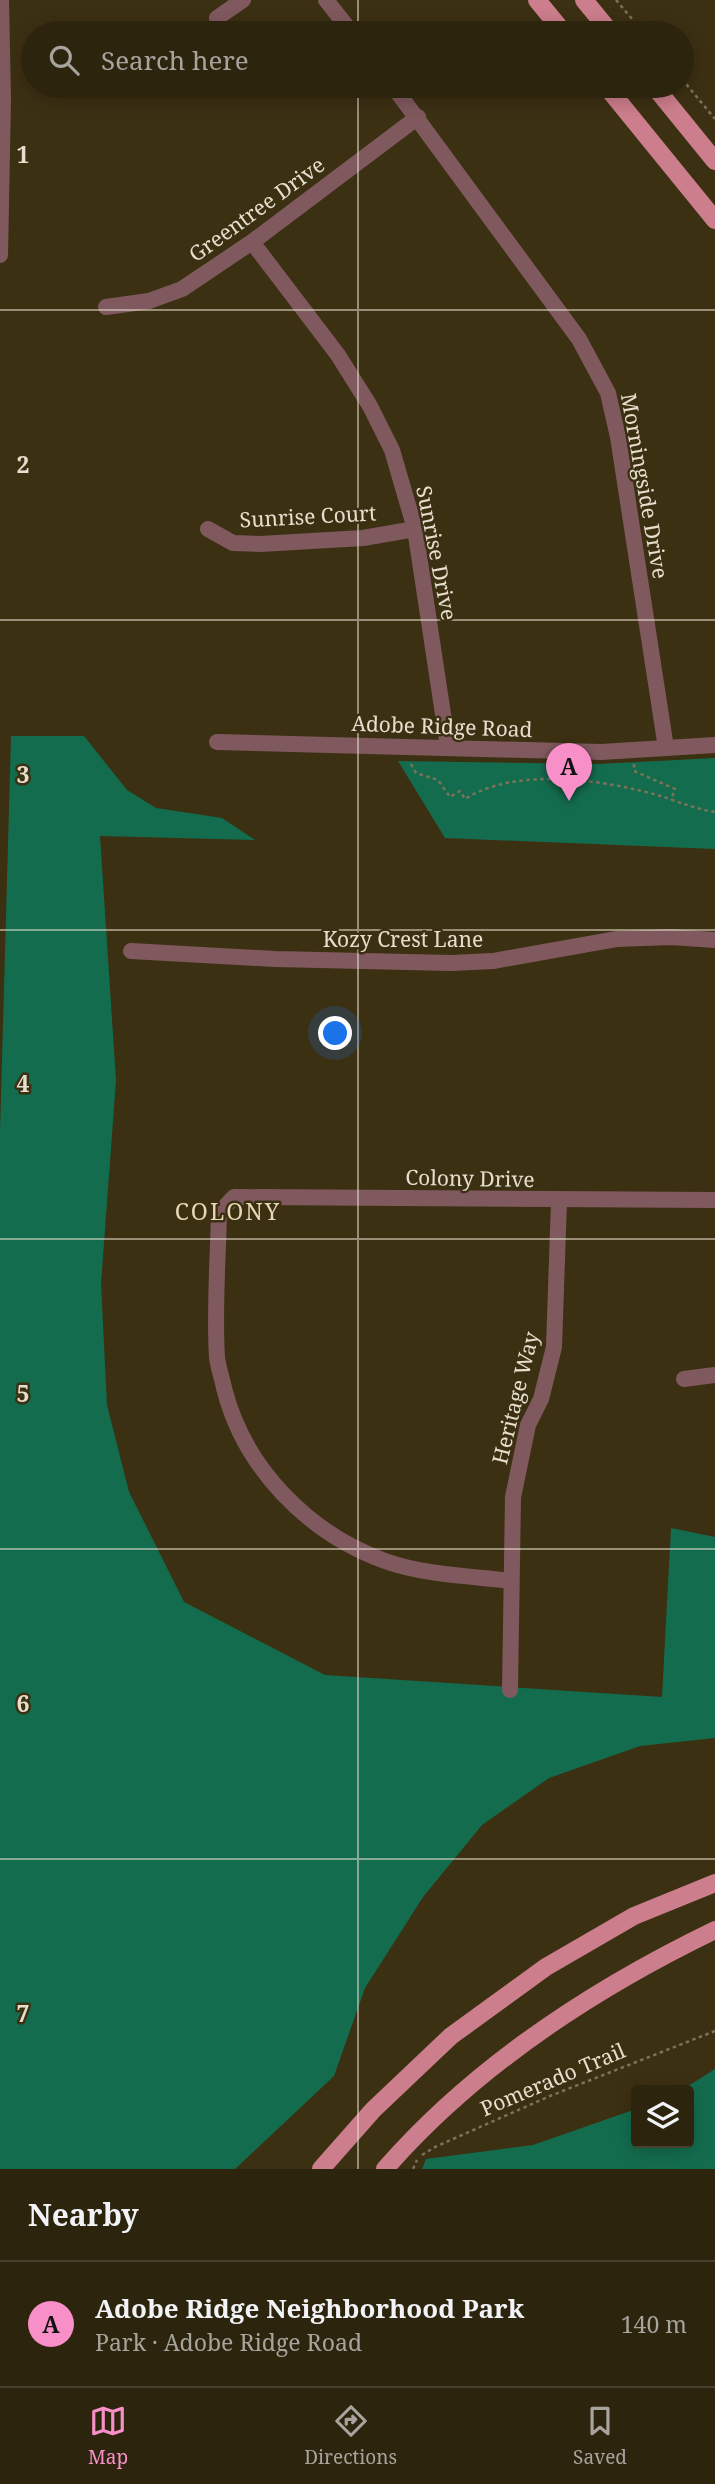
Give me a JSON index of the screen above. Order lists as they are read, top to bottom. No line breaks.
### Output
{"streets":{"street":["Greentree Drive","Morningside Drive","Sunrise Court","Sunrise Drive","Adobe Ridge Road","Kozy Crest Lane","Colony Drive","Heritage Way"],"path":["Pomerado Trail"]},"crossings":[["Greentree Drive","Morningside Drive"],["Greentree Drive","Sunrise Drive"],["Morningside Drive","Adobe Ridge Road"],["Sunrise Court","Sunrise Drive"],["Sunrise Drive","Adobe Ridge Road"],["Colony Drive","Heritage Way"]],"districts":["COLONY"],"page":{"search":"Search here","pins":"A","heading":"Nearby","list":[{"mark":"A","name":"Adobe Ridge Neighborhood Park","note":"Park · Adobe Ridge Road","value":"140 m"}],"nav":["Map","Directions","Saved"]},"grid":{"rows":["1","2","3","4","5","6","7"]}}
